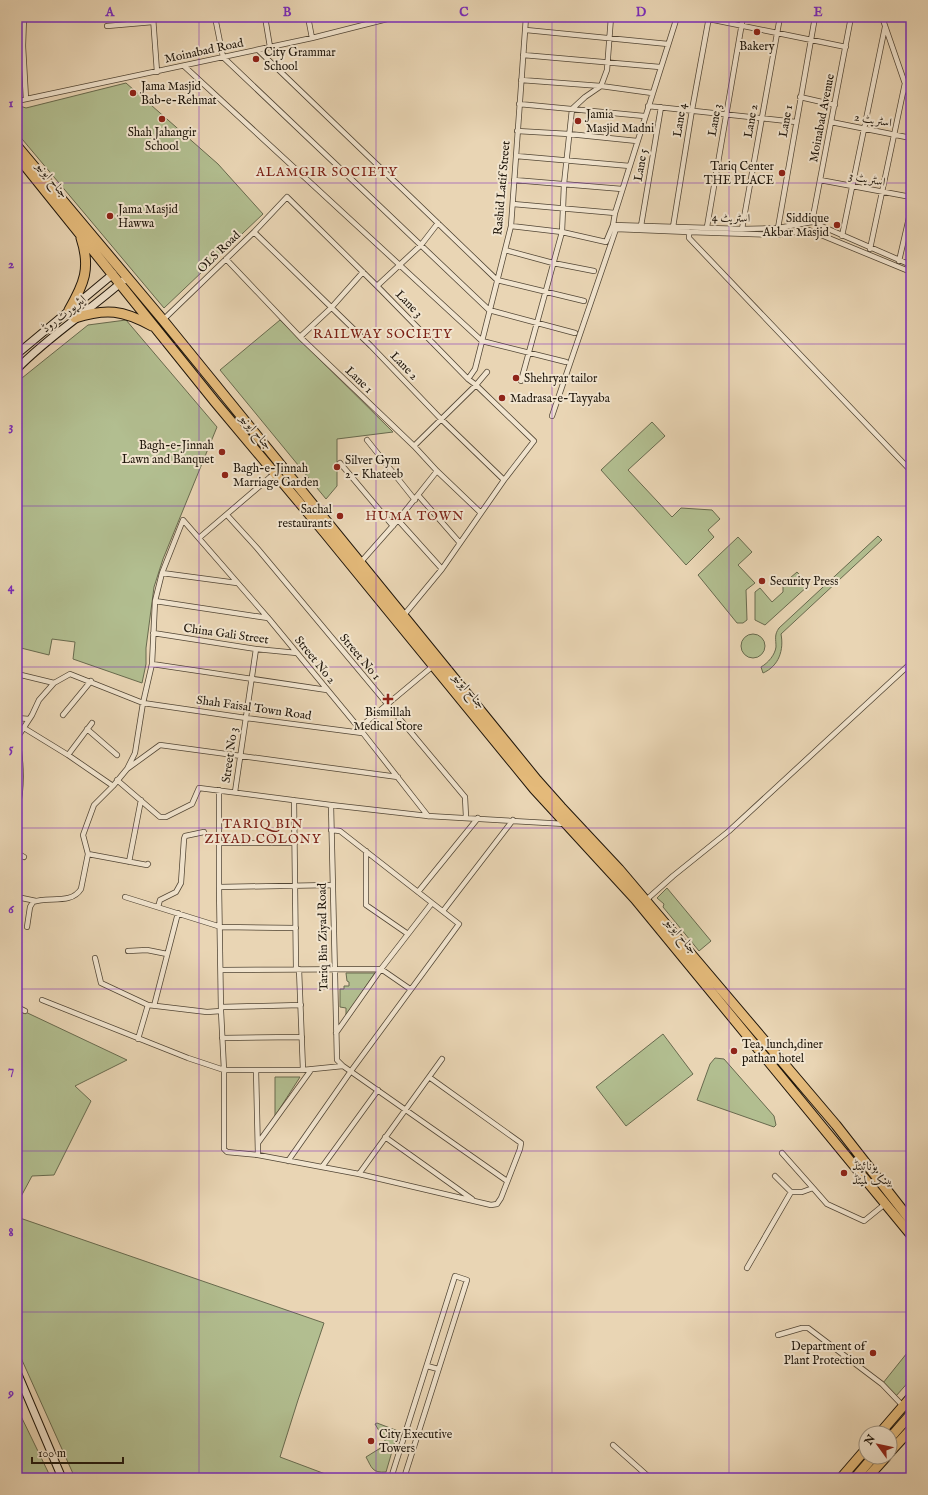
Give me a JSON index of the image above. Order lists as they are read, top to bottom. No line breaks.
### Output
{"streets":{"highway":["جناح ایونیو"],"main road":["ایئرپورٹ روڈ"],"street":["Moinabad Road","Moinabad Avenue","Lane 4","Lane 3","اسٹریٹ 2","Lane 2","Lane 1","Lane 5","اسٹریٹ 3","Rashid Latif Street","اسٹریٹ 4","OLS Road","China Gali Street","Street No 1","Street No 2","Shah Faisal Town Road","Street No 3","Tariq Bin Ziyad Road"]},"crossings":[["Moinabad Avenue","اسٹریٹ 2"],["Moinabad Avenue","اسٹریٹ 3"],["Moinabad Avenue","اسٹریٹ 4"],["Lane 4","اسٹریٹ 4"],["Lane 3","Lane 2"],["Lane 3","Rashid Latif Street"],["Lane 3","اسٹریٹ 4"],["Lane 3","OLS Road"],["Lane 2","اسٹریٹ 4"],["Lane 2","OLS Road"],["Lane 1","اسٹریٹ 4"],["Lane 1","OLS Road"],["Lane 5","اسٹریٹ 4"],["جناح ایونیو","OLS Road"],["جناح ایونیو","ایئرپورٹ روڈ"],["China Gali Street","Street No 2"],["China Gali Street","Street No 3"],["Street No 2","Shah Faisal Town Road"],["Shah Faisal Town Road","Street No 3"]],"districts":["ALAMGIR SOCIETY","RAILWAY SOCIETY","HUMA TOWN","TARIQ BIN ZIYAD COLONY"],"places":{"other":["Bakery","City Grammar School","Jama Masjid Bab-e-Rehmat","Shah Jahangir School","Jamia Masjid Madni","Tariq Center THE PLACE","Jama Masjid Hawwa","Siddique Akbar Masjid","Shehryar tailor","Madrasa-e-Tayyaba","Bagh-e-Jinnah Lawn and Banquet","Silver Gym 2 - Khateeb","Bagh-e-Jinnah Marriage Garden","Sachal restaurants","Security Press","Tea, lunch,diner pathan hotel","یونائیٹڈ بینک لمیٹڈ","Department of Plant Protection","City Executive Towers"],"health":["Bismillah Medical Store"]},"scale_bar":"100 m","north":"top left","grid":{"columns":["A","B","C","D","E"],"rows":["1","2","3","4","5","6","7","8","9"]}}
